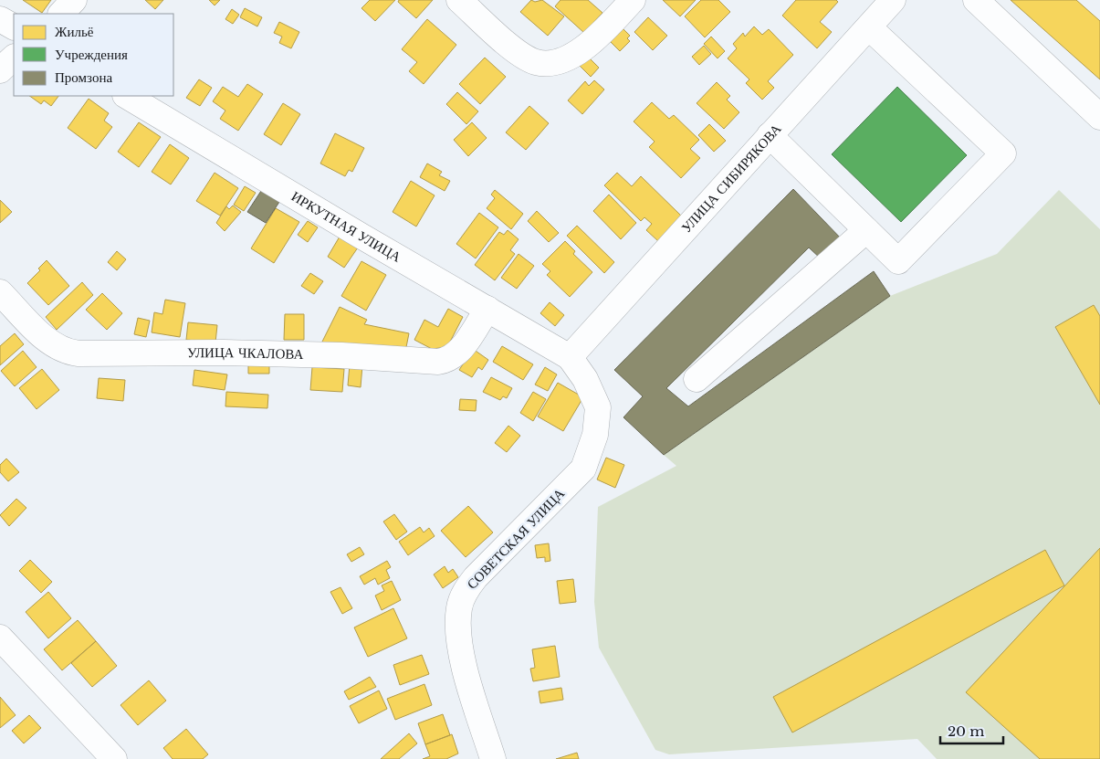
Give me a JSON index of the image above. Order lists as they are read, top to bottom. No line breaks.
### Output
{"streets":{"street":["УЛИЦА СИБИРЯКОВА","ИРКУТНАЯ УЛИЦА","УЛИЦА ЧКАЛОВА","СОВЕТСКАЯ УЛИЦА"]},"crossings":[["УЛИЦА СИБИРЯКОВА","ИРКУТНАЯ УЛИЦА"],["УЛИЦА СИБИРЯКОВА","СОВЕТСКАЯ УЛИЦА"],["ИРКУТНАЯ УЛИЦА","УЛИЦА ЧКАЛОВА"],["ИРКУТНАЯ УЛИЦА","СОВЕТСКАЯ УЛИЦА"]],"legend":["Жильё","Учреждения","Промзона"],"scale_bar":"20 m"}
